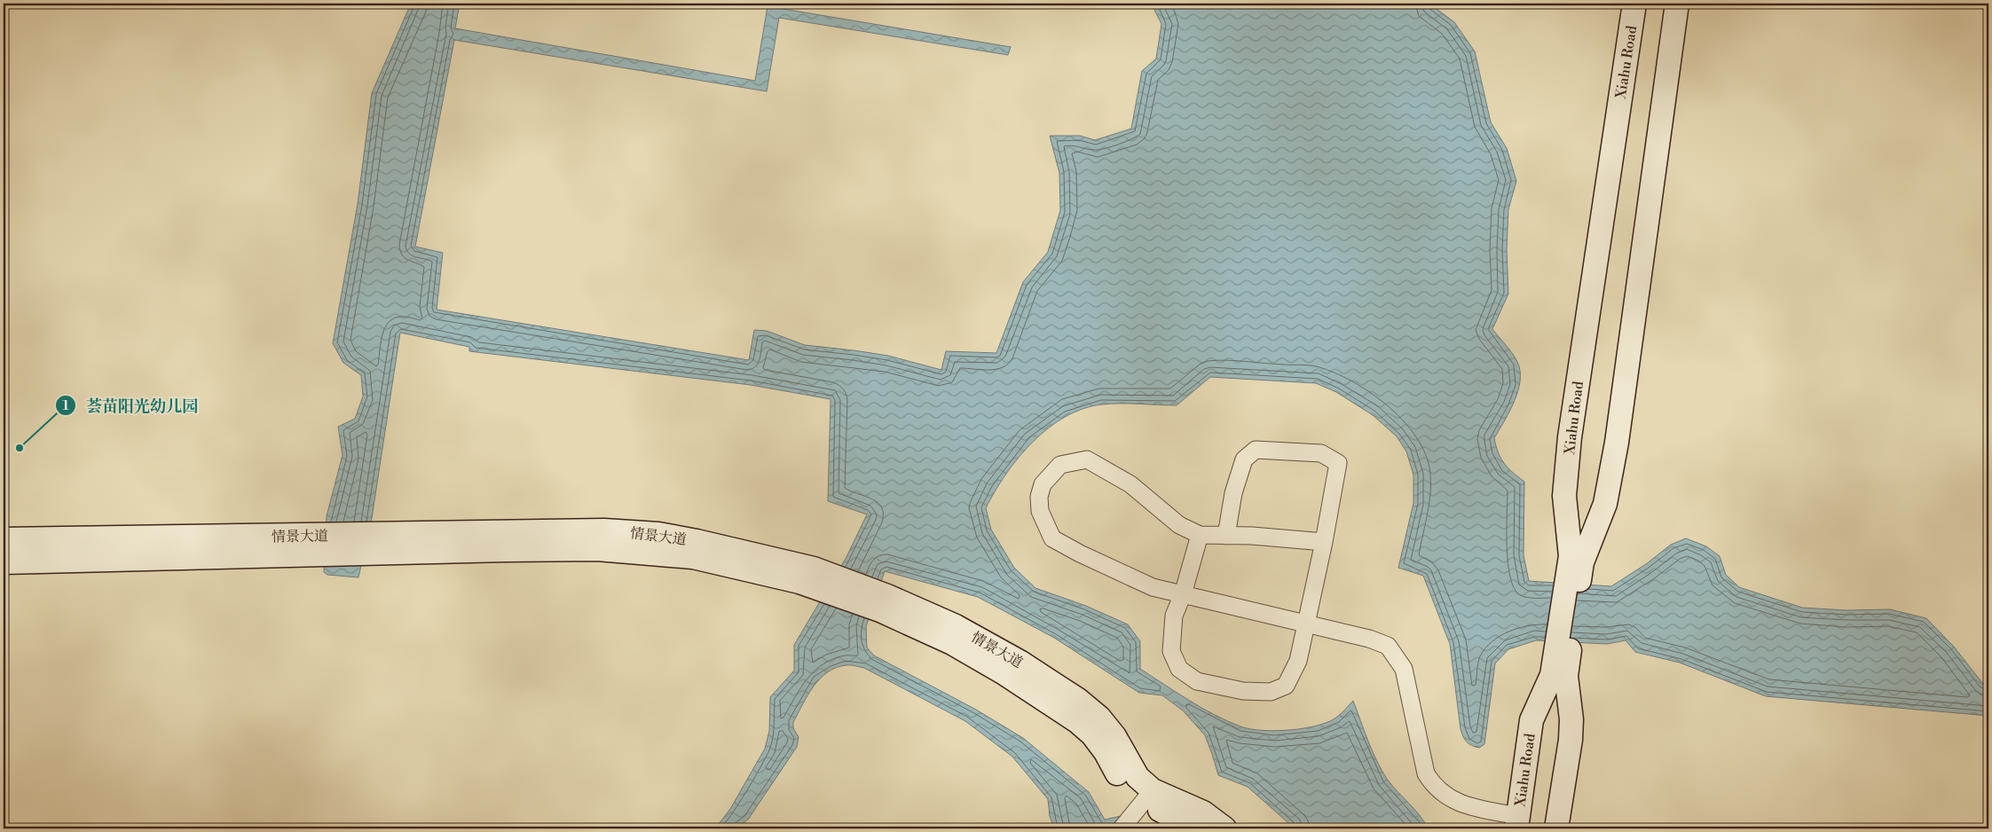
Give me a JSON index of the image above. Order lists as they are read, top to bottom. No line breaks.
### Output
{"streets":{"street":["Xiahu Road","情景大道"]},"places":["荟苗阳光幼儿园"]}
